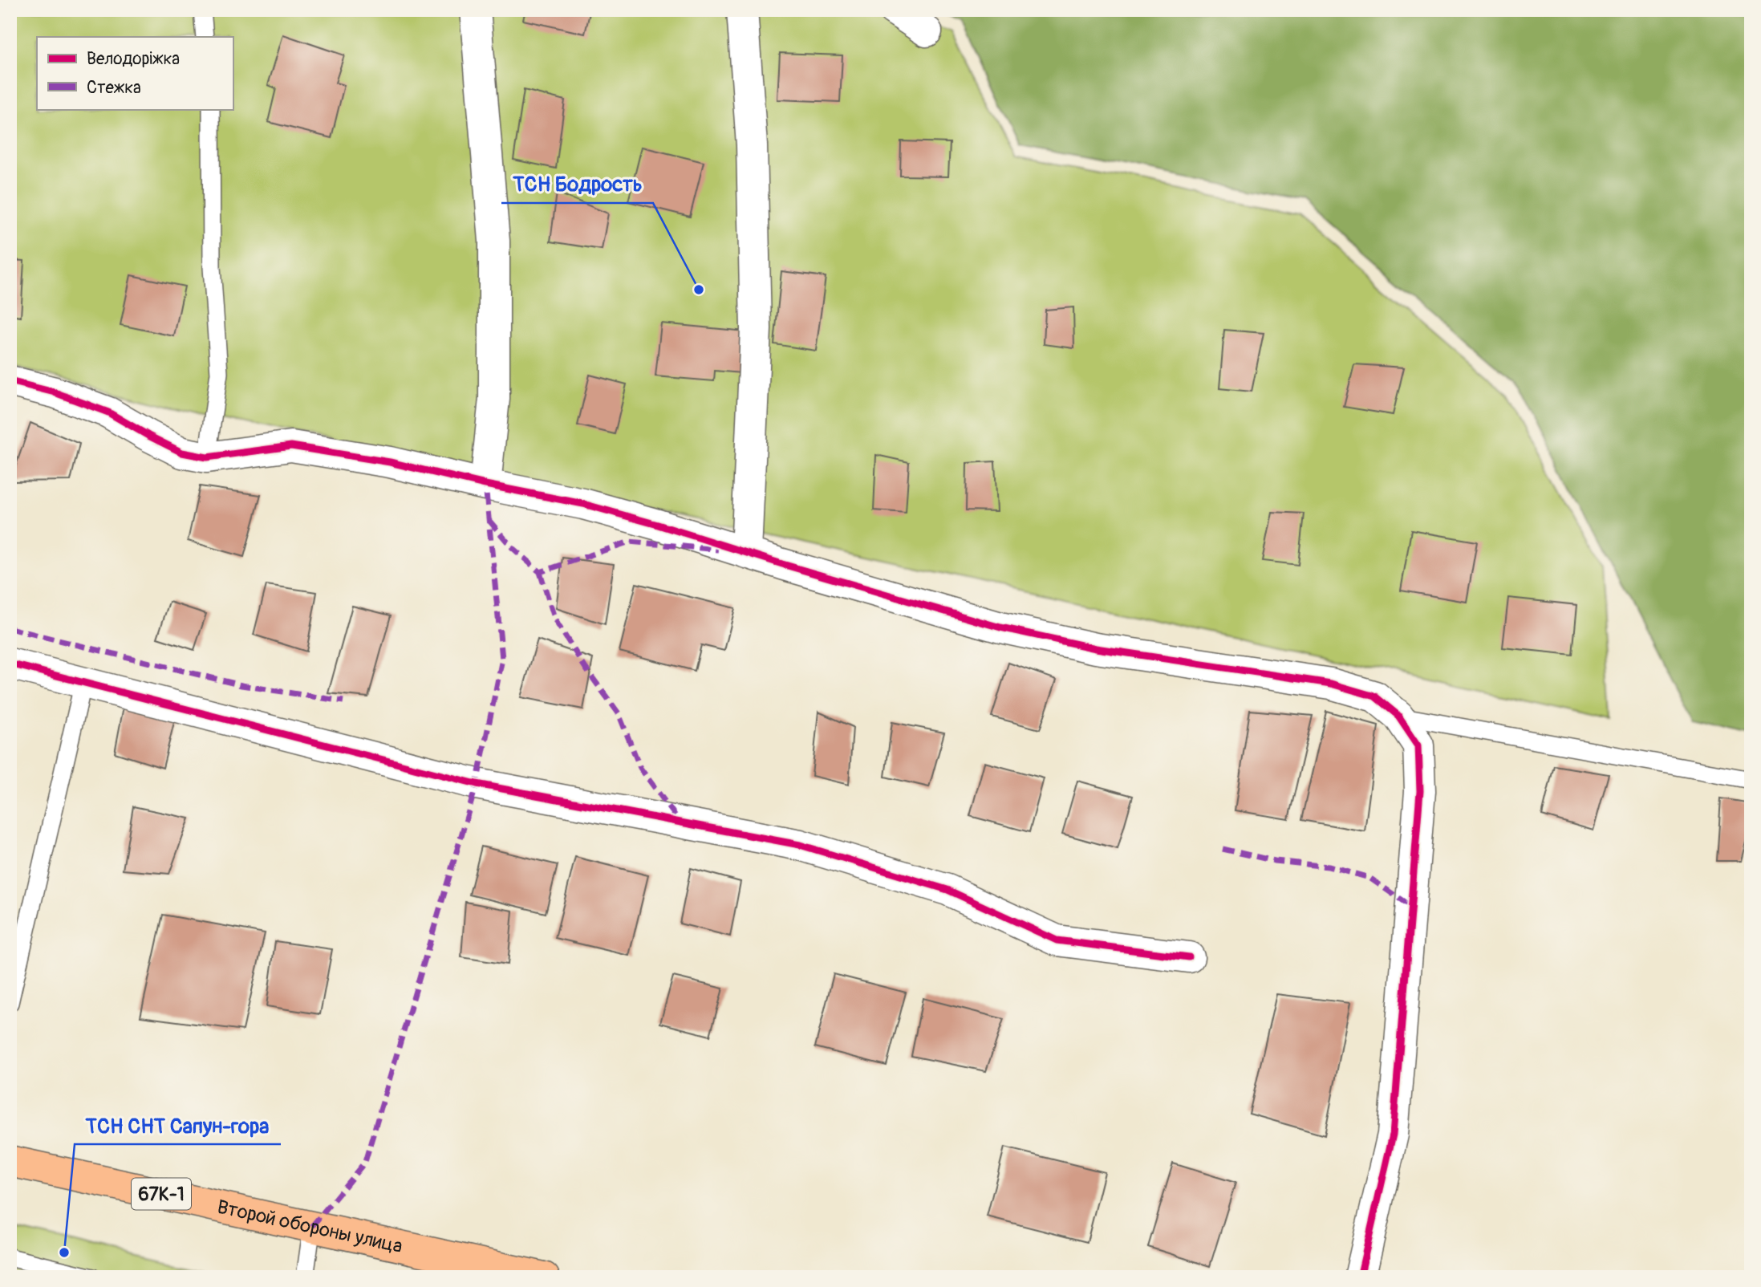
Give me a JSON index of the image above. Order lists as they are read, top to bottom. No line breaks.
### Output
{"streets":{"main road":["67К-1","Второй обороны улица"]},"places":["ТСН Бодрость","ТСН СНТ Сапун-гора"],"legend":["Велодоріжка","Стежка"]}
